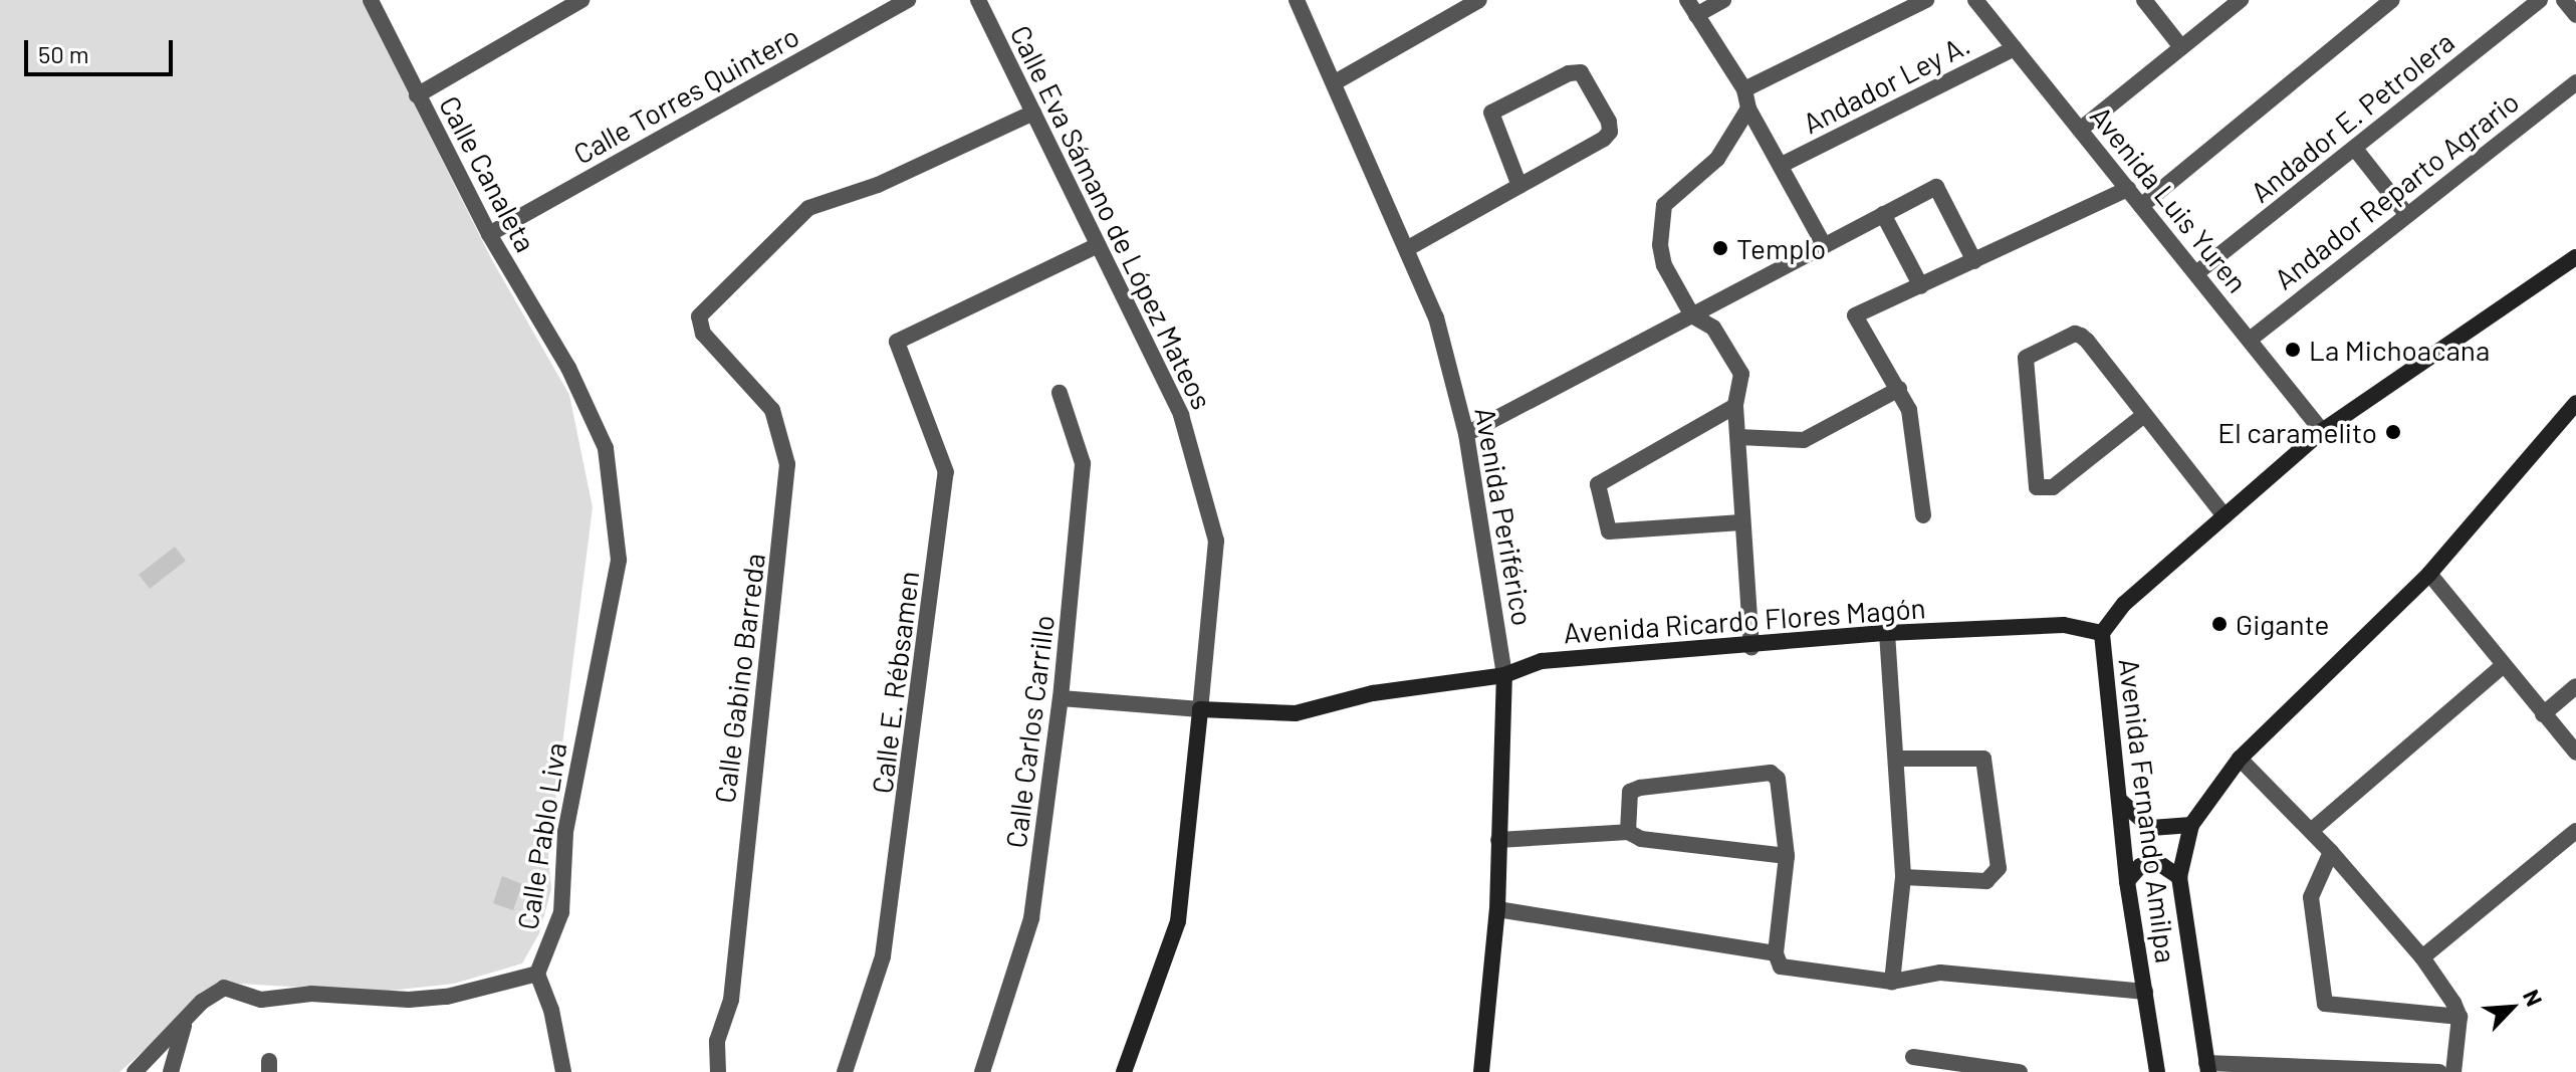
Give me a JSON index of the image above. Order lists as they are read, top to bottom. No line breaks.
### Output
{"streets":{"street":["Andador Ley A.","Calle Torres Quintero","Andador E. Petrolera","Calle Canaleta","Andador Reparto Agrario","Avenida Luis Yuren","Calle Eva Sámano de López Mateos","Avenida Periférico","Avenida Ricardo Flores Magón","Calle Gabino Barreda","Calle E. Rébsamen","Calle Carlos Carrillo","Avenida Fernando Amilpa","Calle Pablo Liva"]},"crossings":[["Andador Ley A.","Avenida Luis Yuren"],["Calle Torres Quintero","Calle Canaleta"],["Andador E. Petrolera","Avenida Luis Yuren"],["Calle Canaleta","Calle Pablo Liva"],["Andador Reparto Agrario","Avenida Luis Yuren"],["Avenida Luis Yuren","Avenida Fernando Amilpa"],["Calle Eva Sámano de López Mateos","Avenida Ricardo Flores Magón"],["Calle Eva Sámano de López Mateos","Calle Gabino Barreda"],["Calle Eva Sámano de López Mateos","Calle E. Rébsamen"],["Avenida Periférico","Avenida Ricardo Flores Magón"],["Avenida Ricardo Flores Magón","Calle Carlos Carrillo"],["Avenida Ricardo Flores Magón","Avenida Fernando Amilpa"]],"places":["Templo","La Michoacana","El caramelito","Gigante"],"scale_bar":"50 m","north":"top right"}
